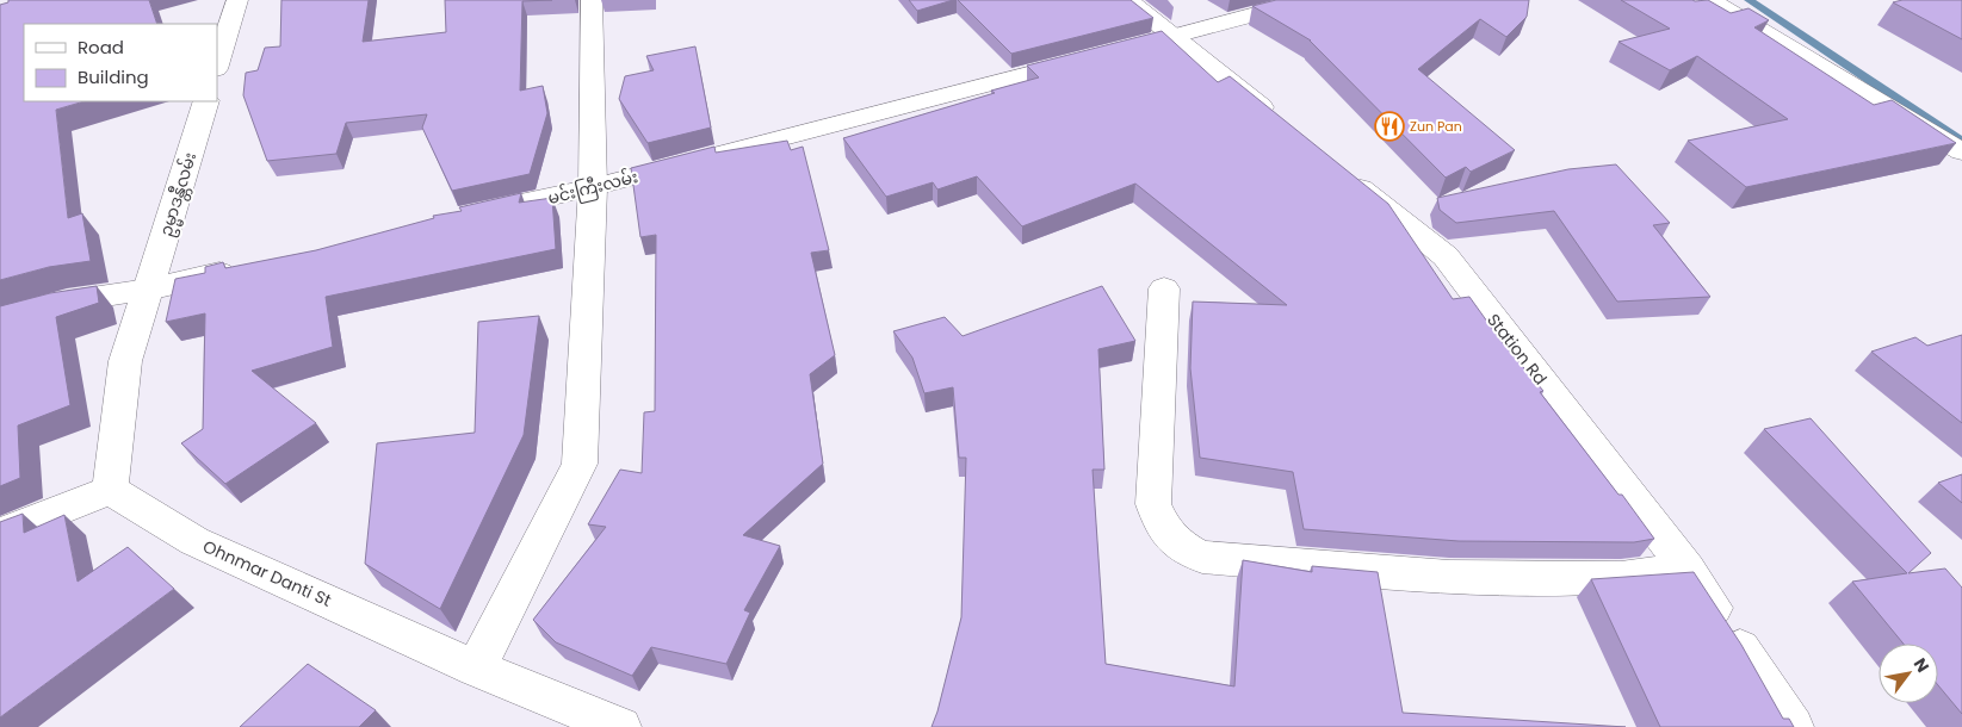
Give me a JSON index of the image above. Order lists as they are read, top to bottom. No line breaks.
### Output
{"streets":{"street":["မင်းကြီးလမ်း","ဥမ္မာဒန္တီလမ်း","Station Rd","Ohnmar Danti St"]},"places":{"restaurant":["Zun Pan"]},"legend":["Road","Building"],"north":"top right"}
